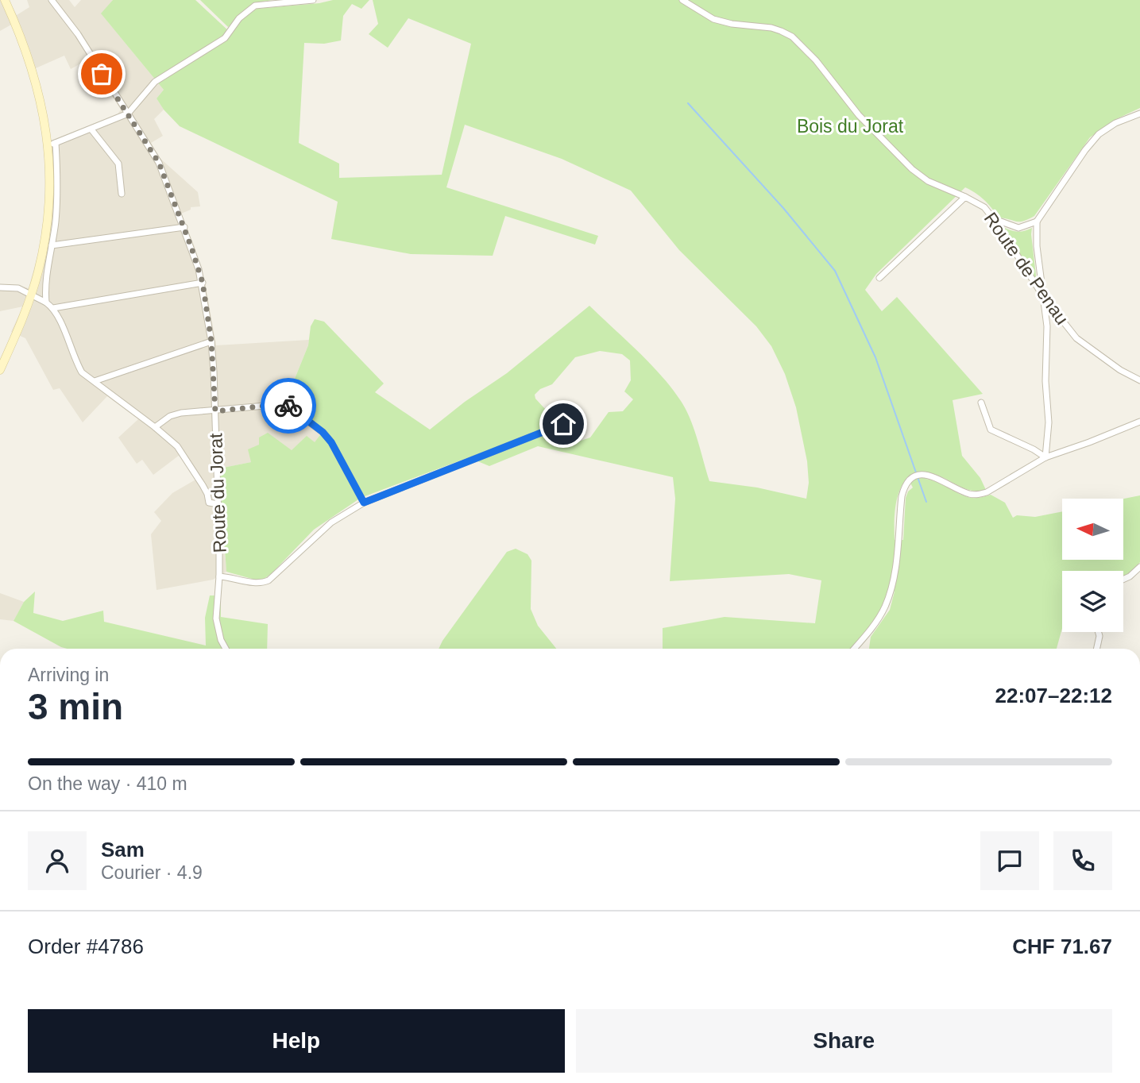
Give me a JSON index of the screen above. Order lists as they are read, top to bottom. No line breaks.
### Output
{"streets":{"street":["Route de Penau","Route du Jorat"]},"parks":["Bois du Jorat"],"north":"left","page":{"heading":["3 min","Arriving in","22:07–22:12"],"panel":["Sam","Courier · 4.9","Order #4786","CHF 71.67"],"bar":"On the way · 410 m","buttons":["Help","Share"]}}
